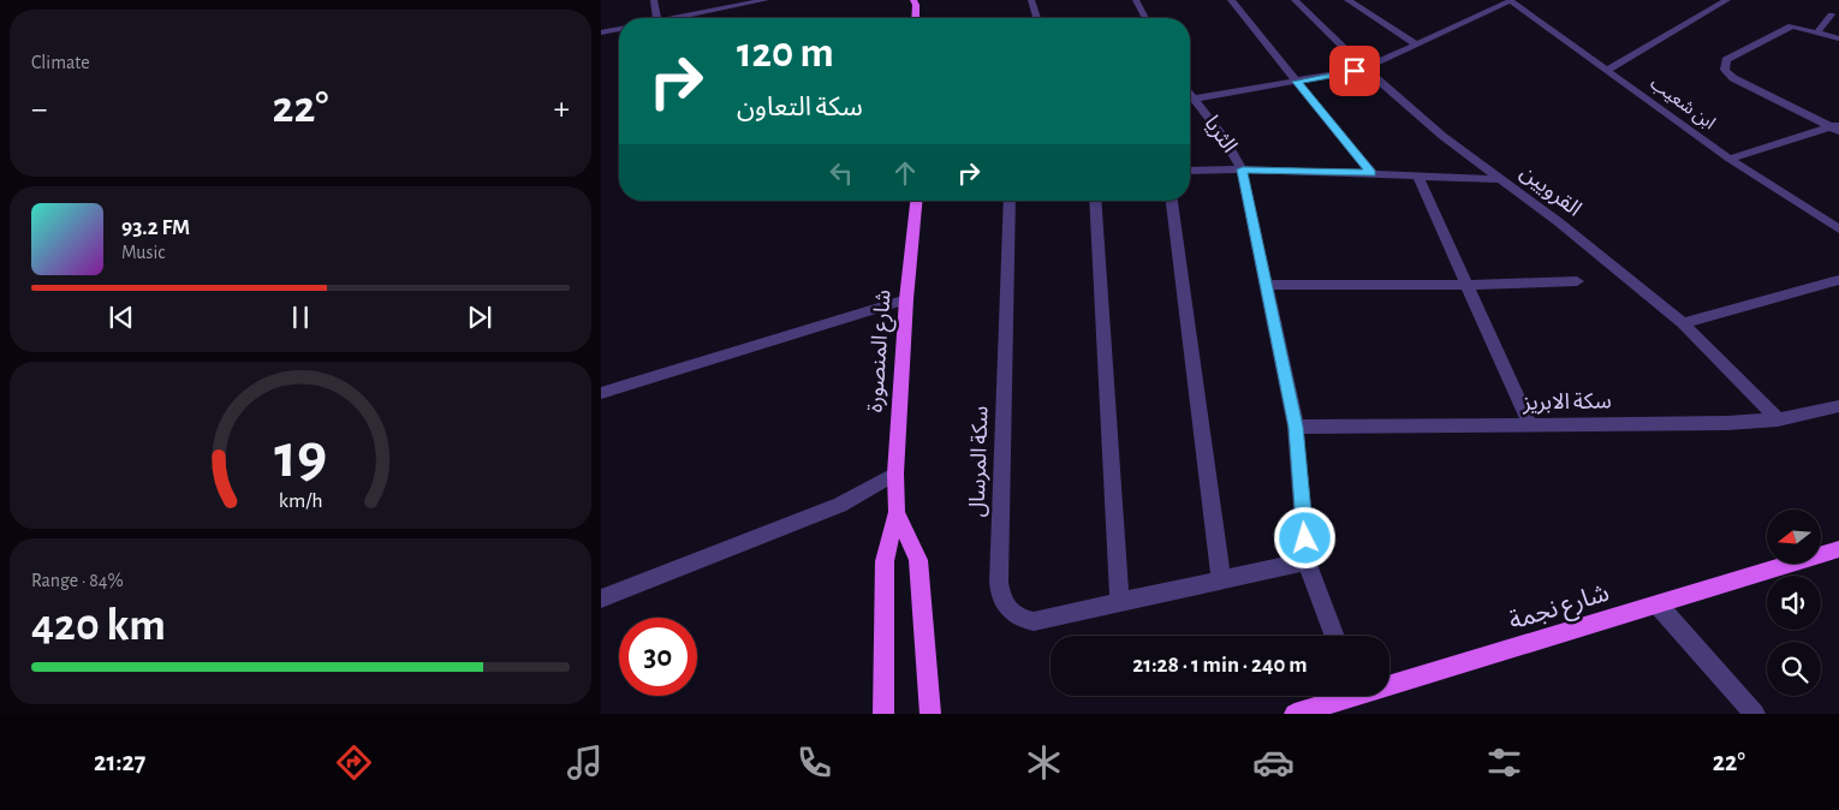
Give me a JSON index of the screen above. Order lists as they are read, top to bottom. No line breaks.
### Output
{"streets":{"main road":["شارع المنصورة","شارع نجمة"],"street":["ابن شعيب","الثريا","القرويين","سكة الابريز","سكة المرسال"]},"crossings":[["الثريا","سكة الابريز"],["الثريا","سكة المرسال"],["القرويين","سكة الابريز"]],"north":"left","page":{"tile":["Climate",["Range · 84%","420 km"]],"turn":["120 m","سكة التعاون"],"heat":["−","22°","+"],"song":["93.2 FM","Music"],"limit":"30","trip":"21:28 · 1 min · 240 m","tabs":["21:27","22°"],"gauge":["19","km/h"]}}
